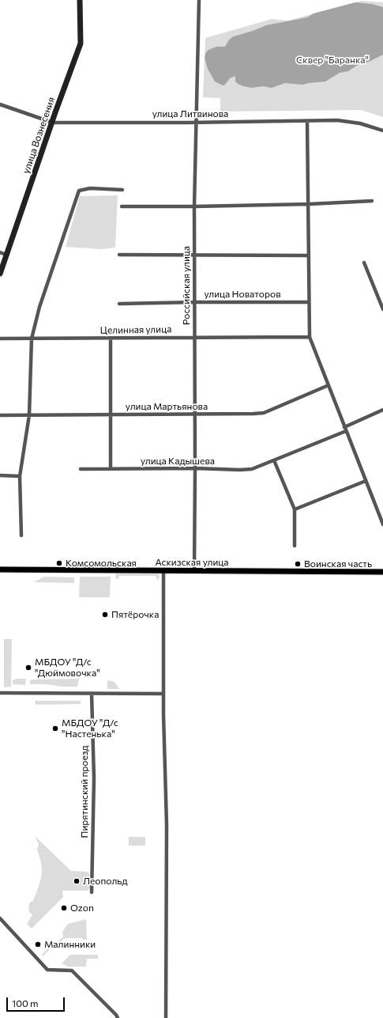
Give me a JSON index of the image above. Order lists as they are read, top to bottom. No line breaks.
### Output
{"streets":{"main road":["Аскизская улица"],"street":["улица Литвинова","улица Вознесения","Российская улица","улица Новаторов","Целинная улица","улица Мартьянова","улица Кадышева","Пирятинский проезд"]},"crossings":[["улица Литвинова","улица Вознесения"],["улица Литвинова","Российская улица"],["Российская улица","улица Новаторов"],["Российская улица","Целинная улица"],["Российская улица","улица Мартьянова"],["Российская улица","улица Кадышева"],["Российская улица","Аскизская улица"]],"parks":["Сквер \"Баранка\""],"places":["Комсомольская","Воинская часть","Пятёрочка","МБДОУ \"Д/с \"Дюймовочка\"","МБДОУ \"Д/с \"Настенька\"","Леопольд","Ozon","Малинники"],"scale_bar":"100 m"}
